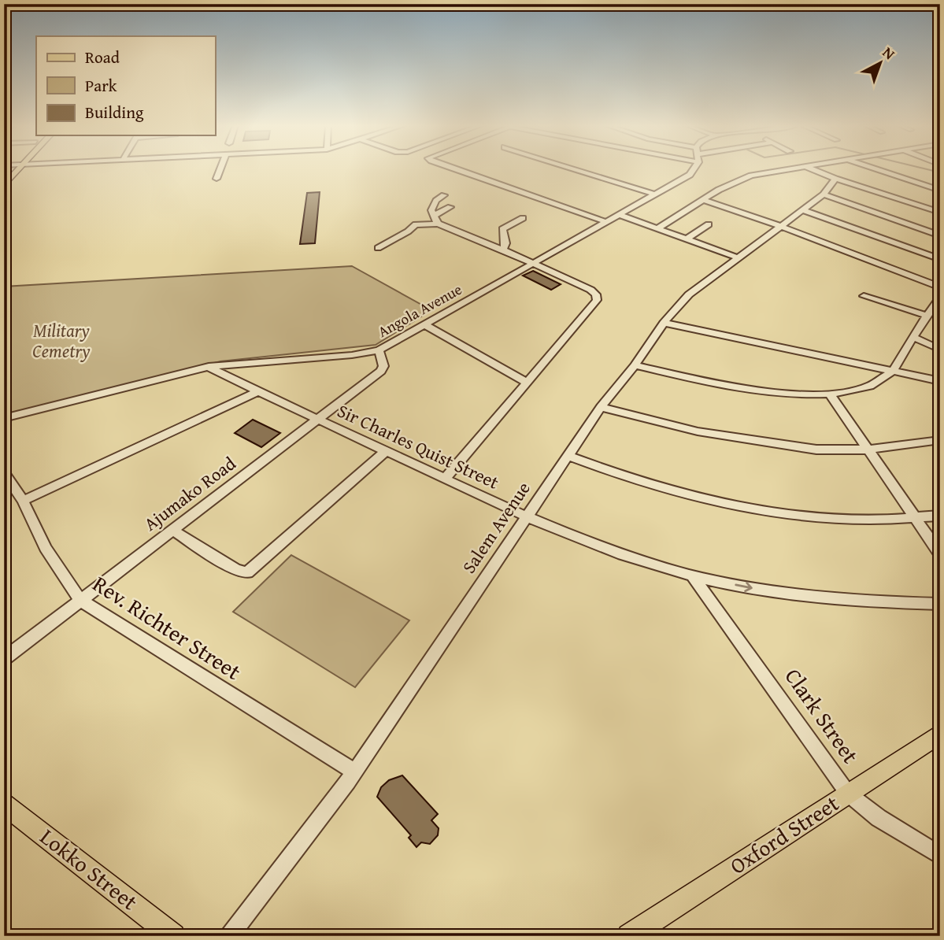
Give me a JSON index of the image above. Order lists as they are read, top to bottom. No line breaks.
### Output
{"streets":{"main road":["Oxford Street","Lokko Street"],"street":["Angola Avenue","Sir Charles Quist Street","Ajumako Road","Salem Avenue","Rev. Richter Street","Clark Street"]},"crossings":[["Angola Avenue","Sir Charles Quist Street"],["Angola Avenue","Ajumako Road"],["Sir Charles Quist Street","Ajumako Road"],["Sir Charles Quist Street","Salem Avenue"],["Sir Charles Quist Street","Clark Street"],["Ajumako Road","Rev. Richter Street"],["Salem Avenue","Rev. Richter Street"],["Clark Street","Oxford Street"]],"parks":["Military Cemetry"],"legend":["Road","Park","Building"],"north":"top right"}
